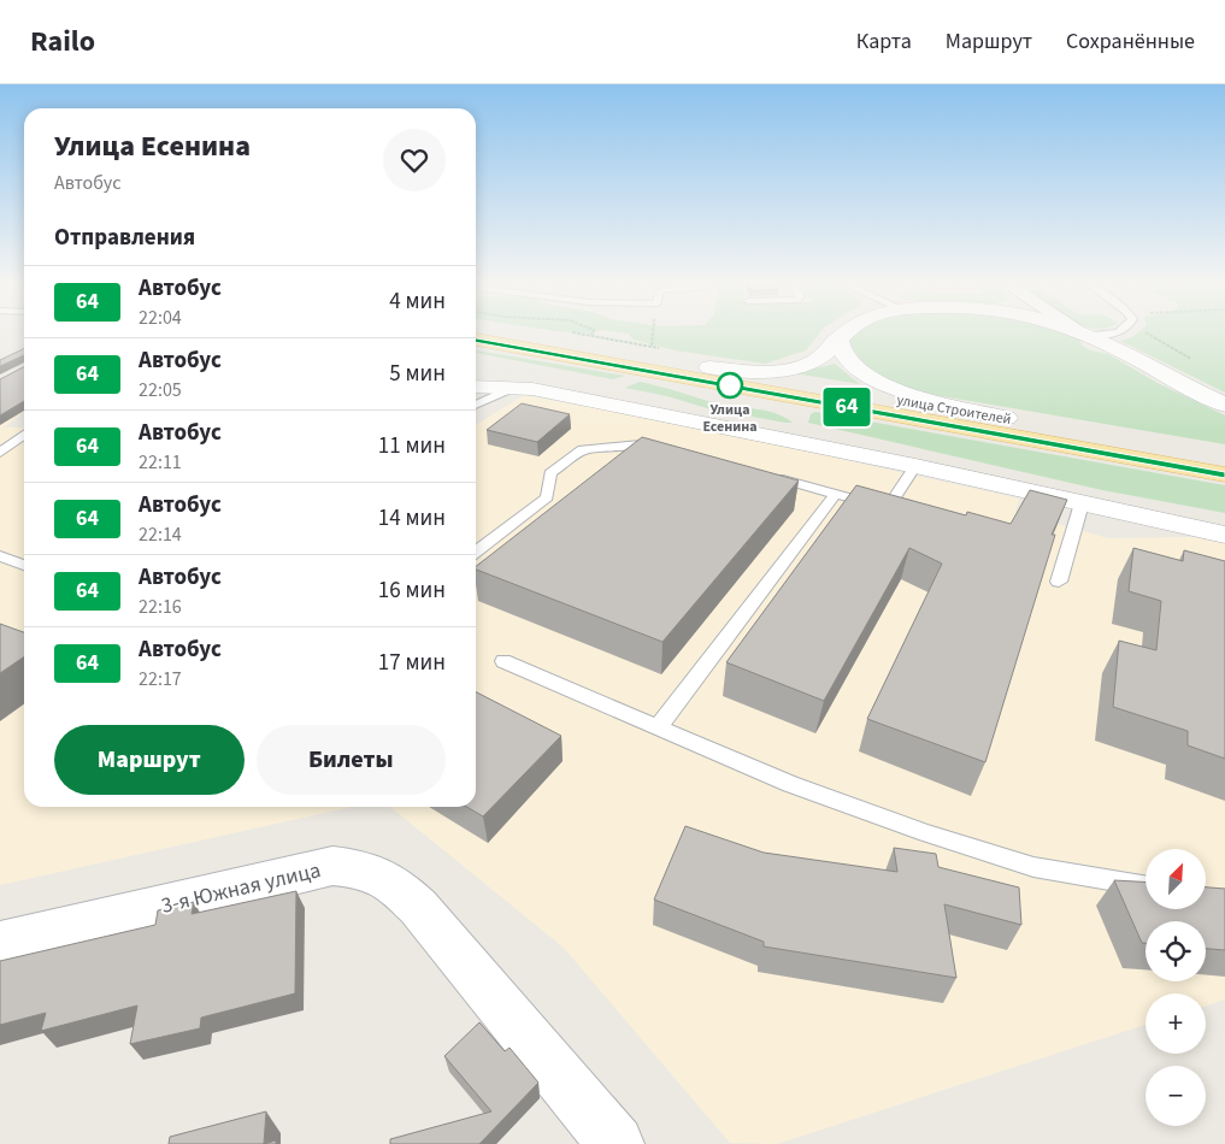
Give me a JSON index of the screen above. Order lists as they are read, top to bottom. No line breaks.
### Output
{"streets":{"main road":["улица Строителей"],"street":["3-я Южная улица"]},"places":["Улица Есенина"],"lines":["bus line 64"],"north":"top right","page":{"header":"Railo","nav":["Карта","Маршрут","Сохранённые"],"on_map":"64","heading":[["Улица Есенина","Автобус"],"Отправления"],"list":[{"mark":"64","name":"Автобус","note":"22:04","value":"4 мин"},{"mark":"64","name":"Автобус","note":"22:05","value":"5 мин"},{"mark":"64","name":"Автобус","note":"22:11","value":"11 мин"},{"mark":"64","name":"Автобус","note":"22:14","value":"14 мин"},{"mark":"64","name":"Автобус","note":"22:16","value":"16 мин"},{"mark":"64","name":"Автобус","note":"22:17","value":"17 мин"}],"buttons":["Маршрут","Билеты"],"map_buttons":["+","−"]}}
